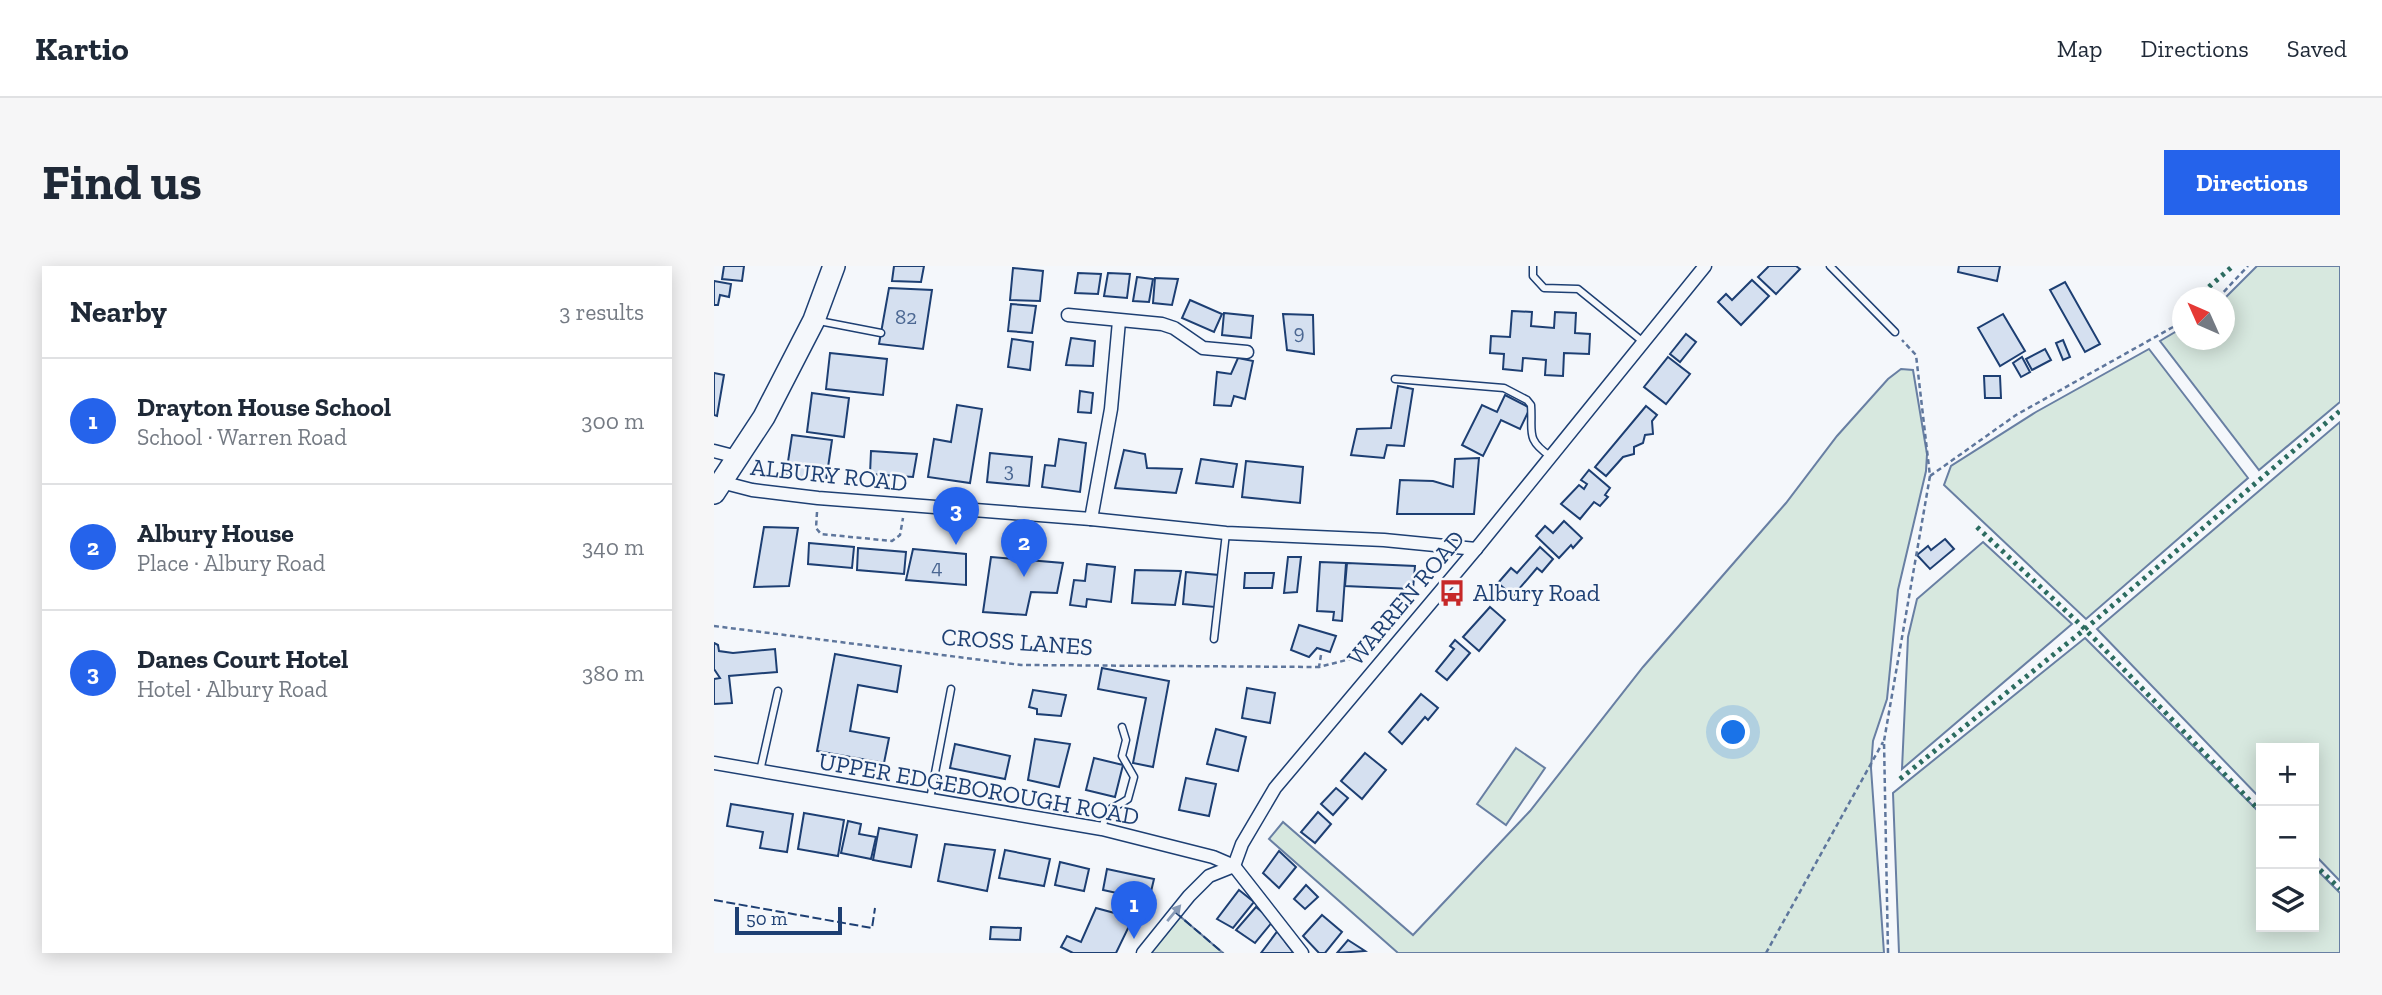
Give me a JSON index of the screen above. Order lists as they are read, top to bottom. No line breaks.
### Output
{"streets":{"street":["ALBURY ROAD","WARREN ROAD","UPPER EDGEBOROUGH ROAD"],"path":["CROSS LANES"]},"crossings":[["ALBURY ROAD","WARREN ROAD"],["WARREN ROAD","CROSS LANES"],["WARREN ROAD","UPPER EDGEBOROUGH ROAD"]],"places":{"bus stop":["Albury Road"]},"house_numbers":["82","9","3","4"],"scale_bar":"50 m","north":"top left","page":{"header":"Kartio","nav":["Map","Directions","Saved"],"buttons":"Directions","title":"Find us","heading":["Nearby","3 results"],"list":[{"mark":"1","name":"Drayton House School","note":"School · Warren Road","value":"300 m"},{"mark":"2","name":"Albury House","note":"Place · Albury Road","value":"340 m"},{"mark":"3","name":"Danes Court Hotel","note":"Hotel · Albury Road","value":"380 m"}],"pins":["3","2","1"],"map_buttons":["+","−"],"scale":"50 m"}}
